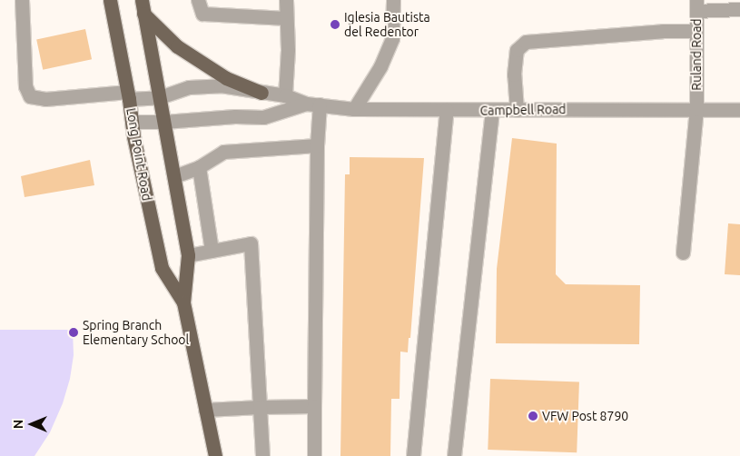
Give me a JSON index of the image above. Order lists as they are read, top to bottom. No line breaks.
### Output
{"streets":{"main road":["Long Point Road"],"street":["Ruland Road","Campbell Road"]},"crossings":[["Ruland Road","Campbell Road"],["Campbell Road","Long Point Road"]],"places":["Iglesia Bautista del Redentor","Spring Branch Elementary School","VFW Post 8790"],"north":"left"}
